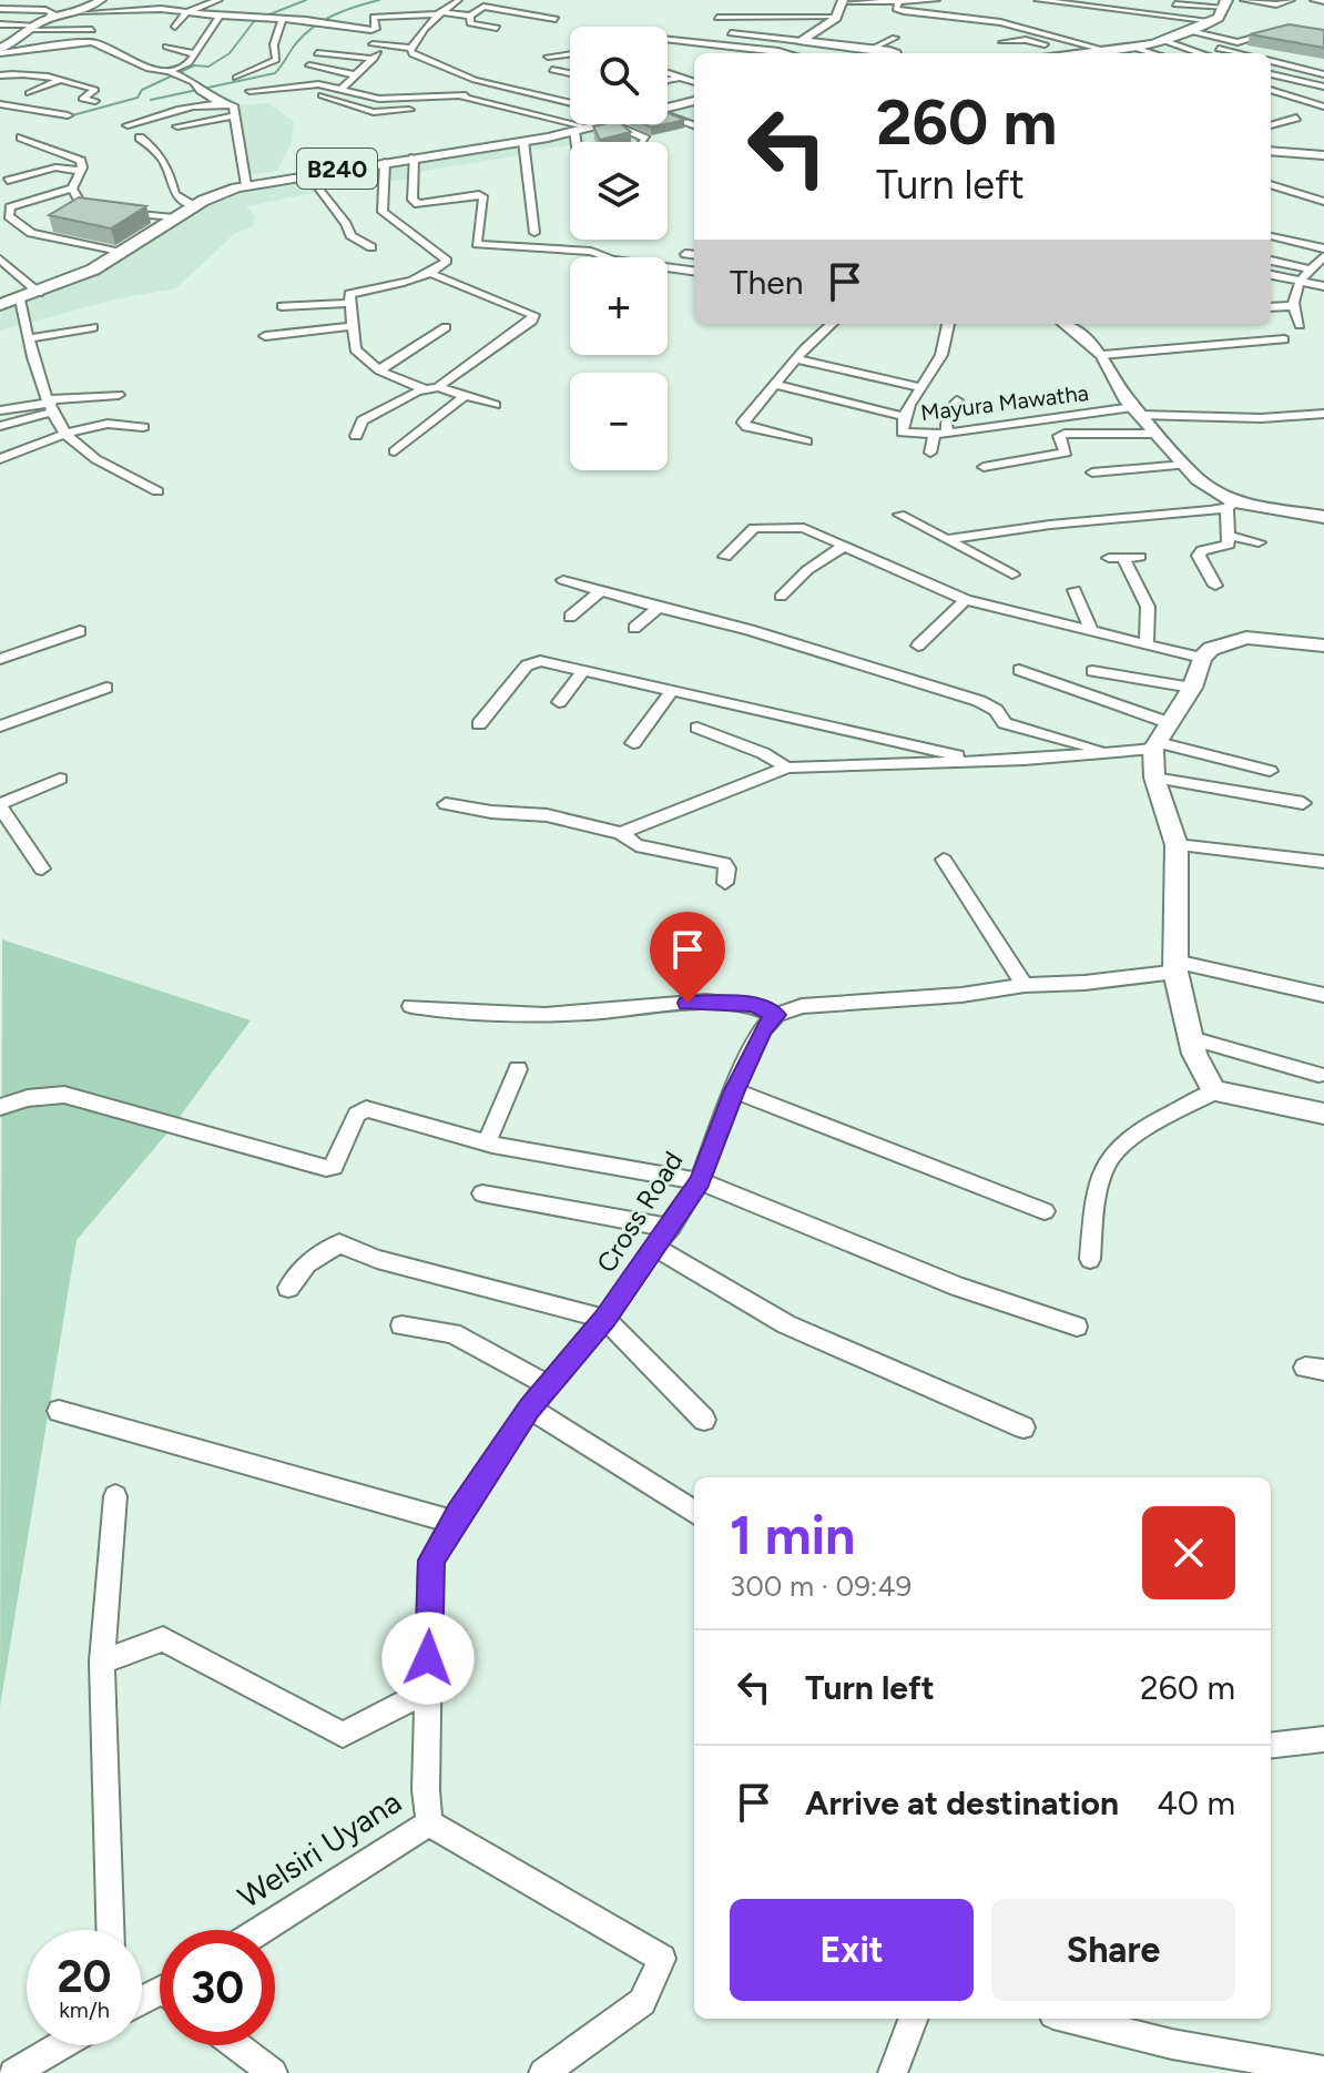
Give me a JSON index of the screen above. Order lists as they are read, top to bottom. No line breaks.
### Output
{"streets":{"main road":["B240"],"street":["Mayura Mawatha","Cross Road","Welsiri Uyana"]},"crossings":[["Cross Road","Welsiri Uyana"]],"page":{"map_buttons":["+","−"],"turn":["260 m","Turn left"],"then":"Then","heading":["1 min","300 m · 09:49"],"list":[{"name":"Turn left","value":"260 m"},{"name":"Arrive at destination","value":"40 m"}],"buttons":["Exit","Share"],"speed":"20 km/h","limit":"30"}}
